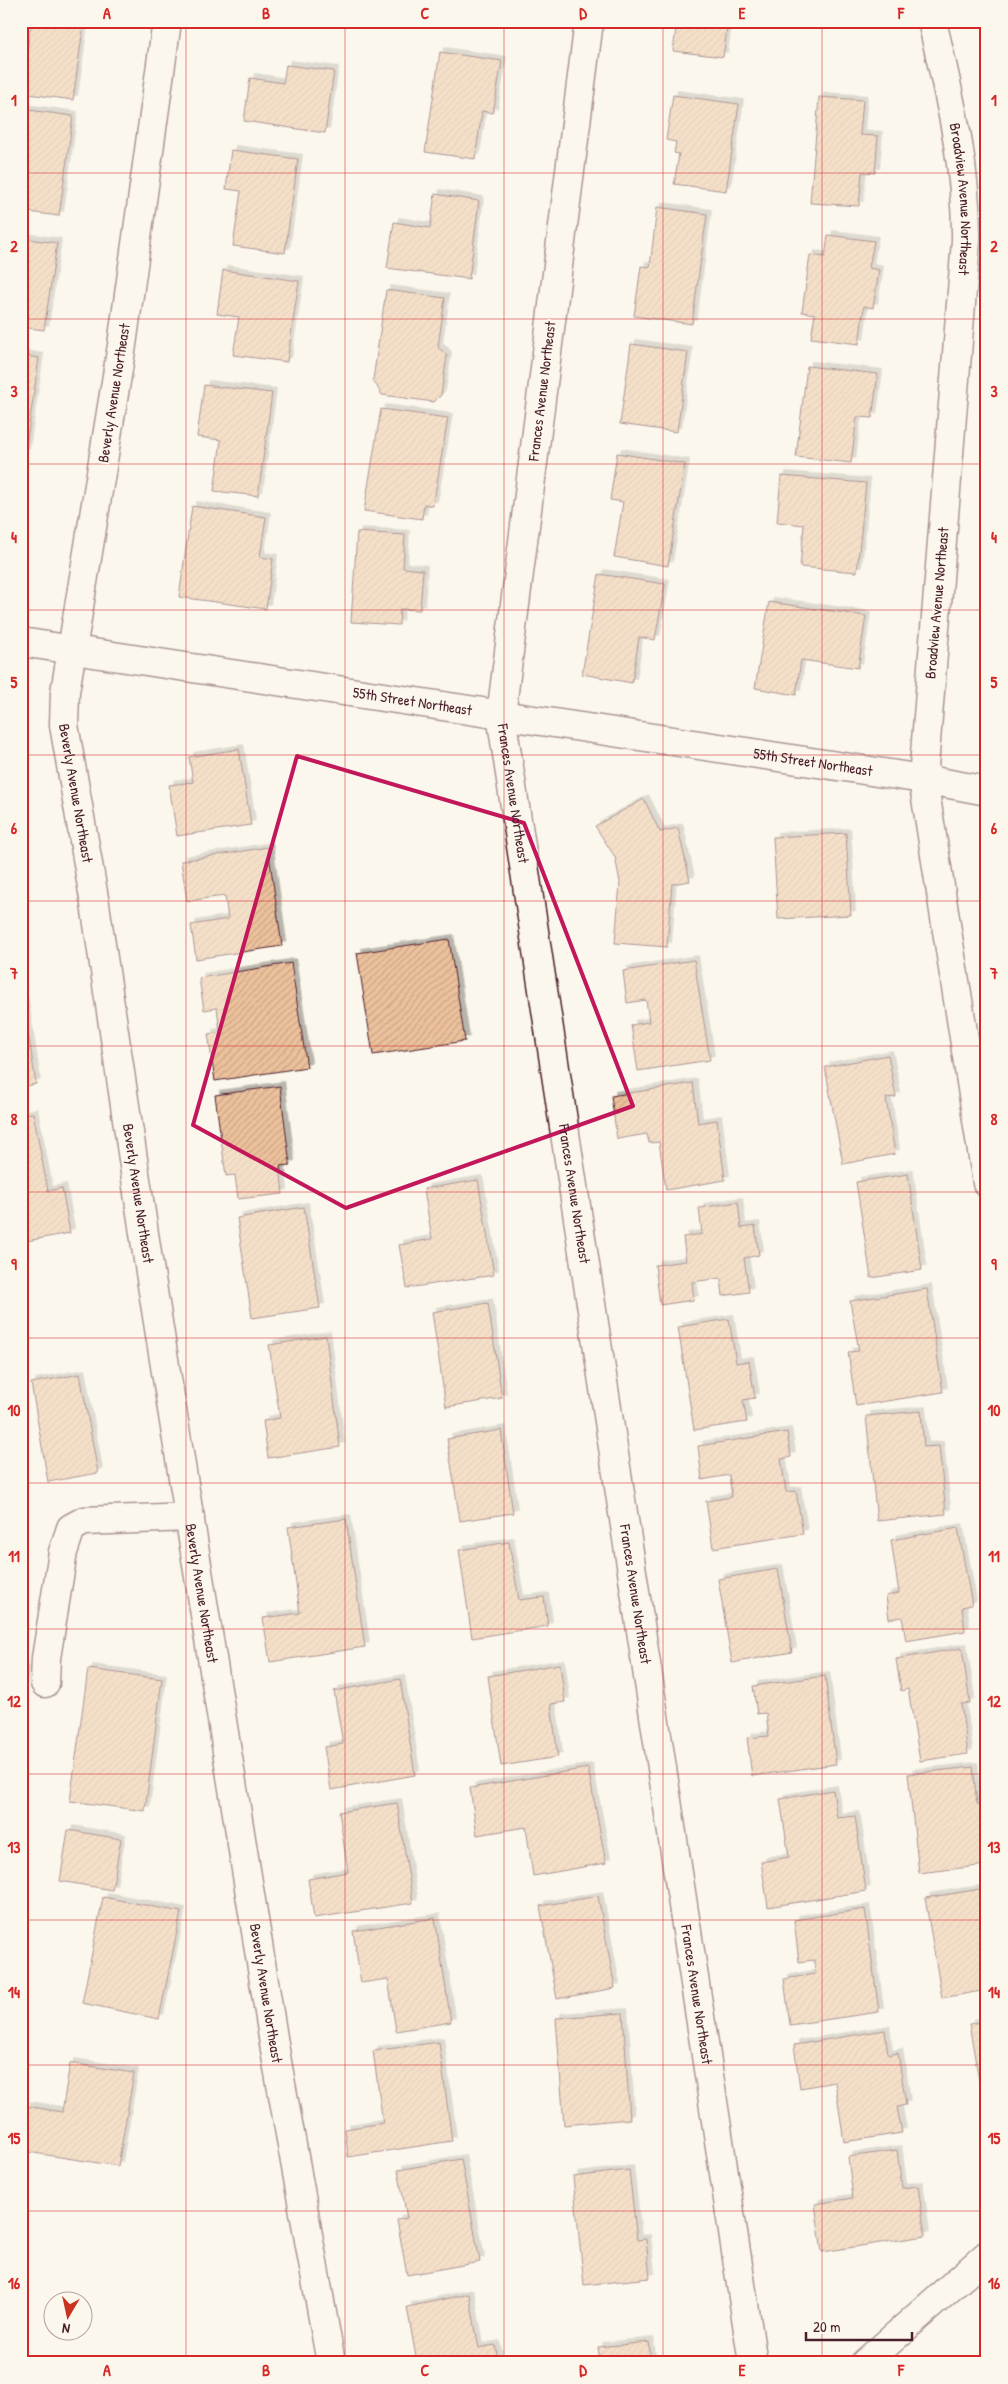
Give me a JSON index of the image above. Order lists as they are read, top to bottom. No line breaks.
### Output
{"streets":{"street":["Broadview Avenue Northeast","Frances Avenue Northeast","Beverly Avenue Northeast","55th Street Northeast"]},"crossings":[["Broadview Avenue Northeast","55th Street Northeast"],["Frances Avenue Northeast","55th Street Northeast"],["Beverly Avenue Northeast","55th Street Northeast"]],"scale_bar":"20 m","north":"bottom","grid":{"columns":["A","B","C","D","E","F"],"rows":["1","2","3","4","5","6","7","8","9","10","11","12","13","14","15","16"]}}
